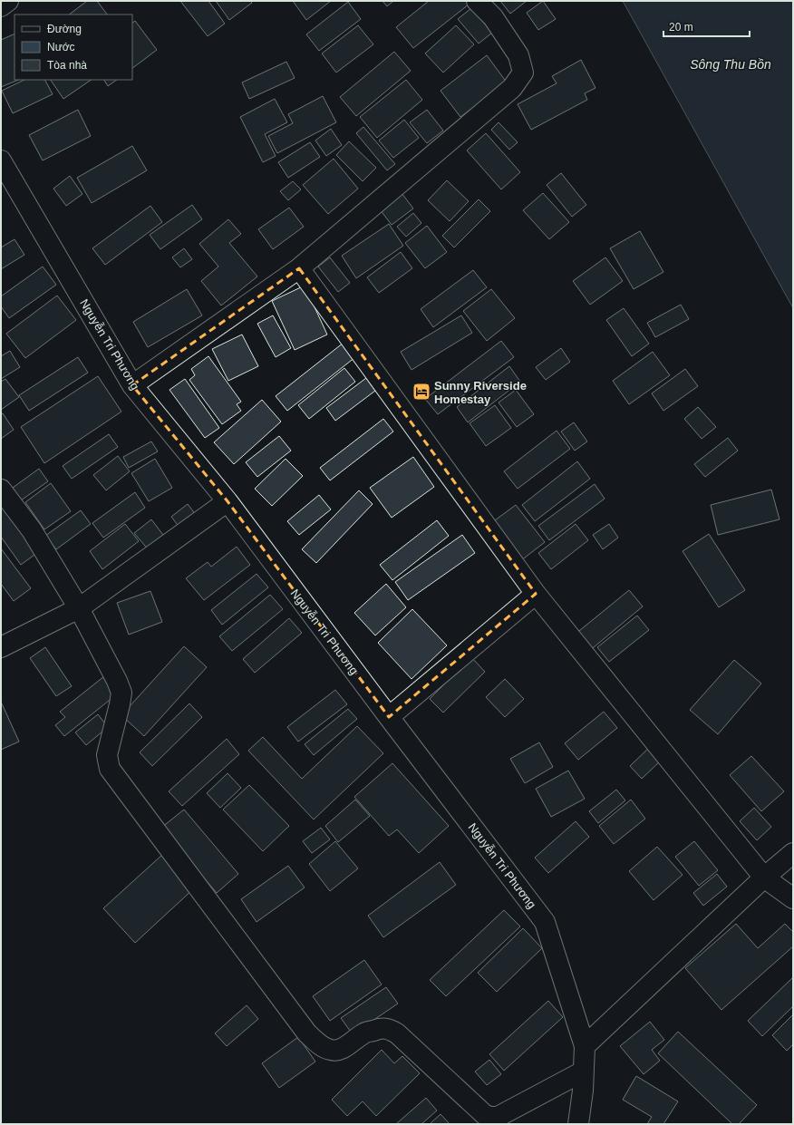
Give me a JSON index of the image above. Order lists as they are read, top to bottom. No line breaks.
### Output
{"streets":{"street":["Nguyễn Tri Phương"]},"water":["Sông Thu Bồn"],"places":{"hotel":["Sunny Riverside Homestay"]},"legend":["Đường","Nước","Tòa nhà"],"scale_bar":"20 m"}
